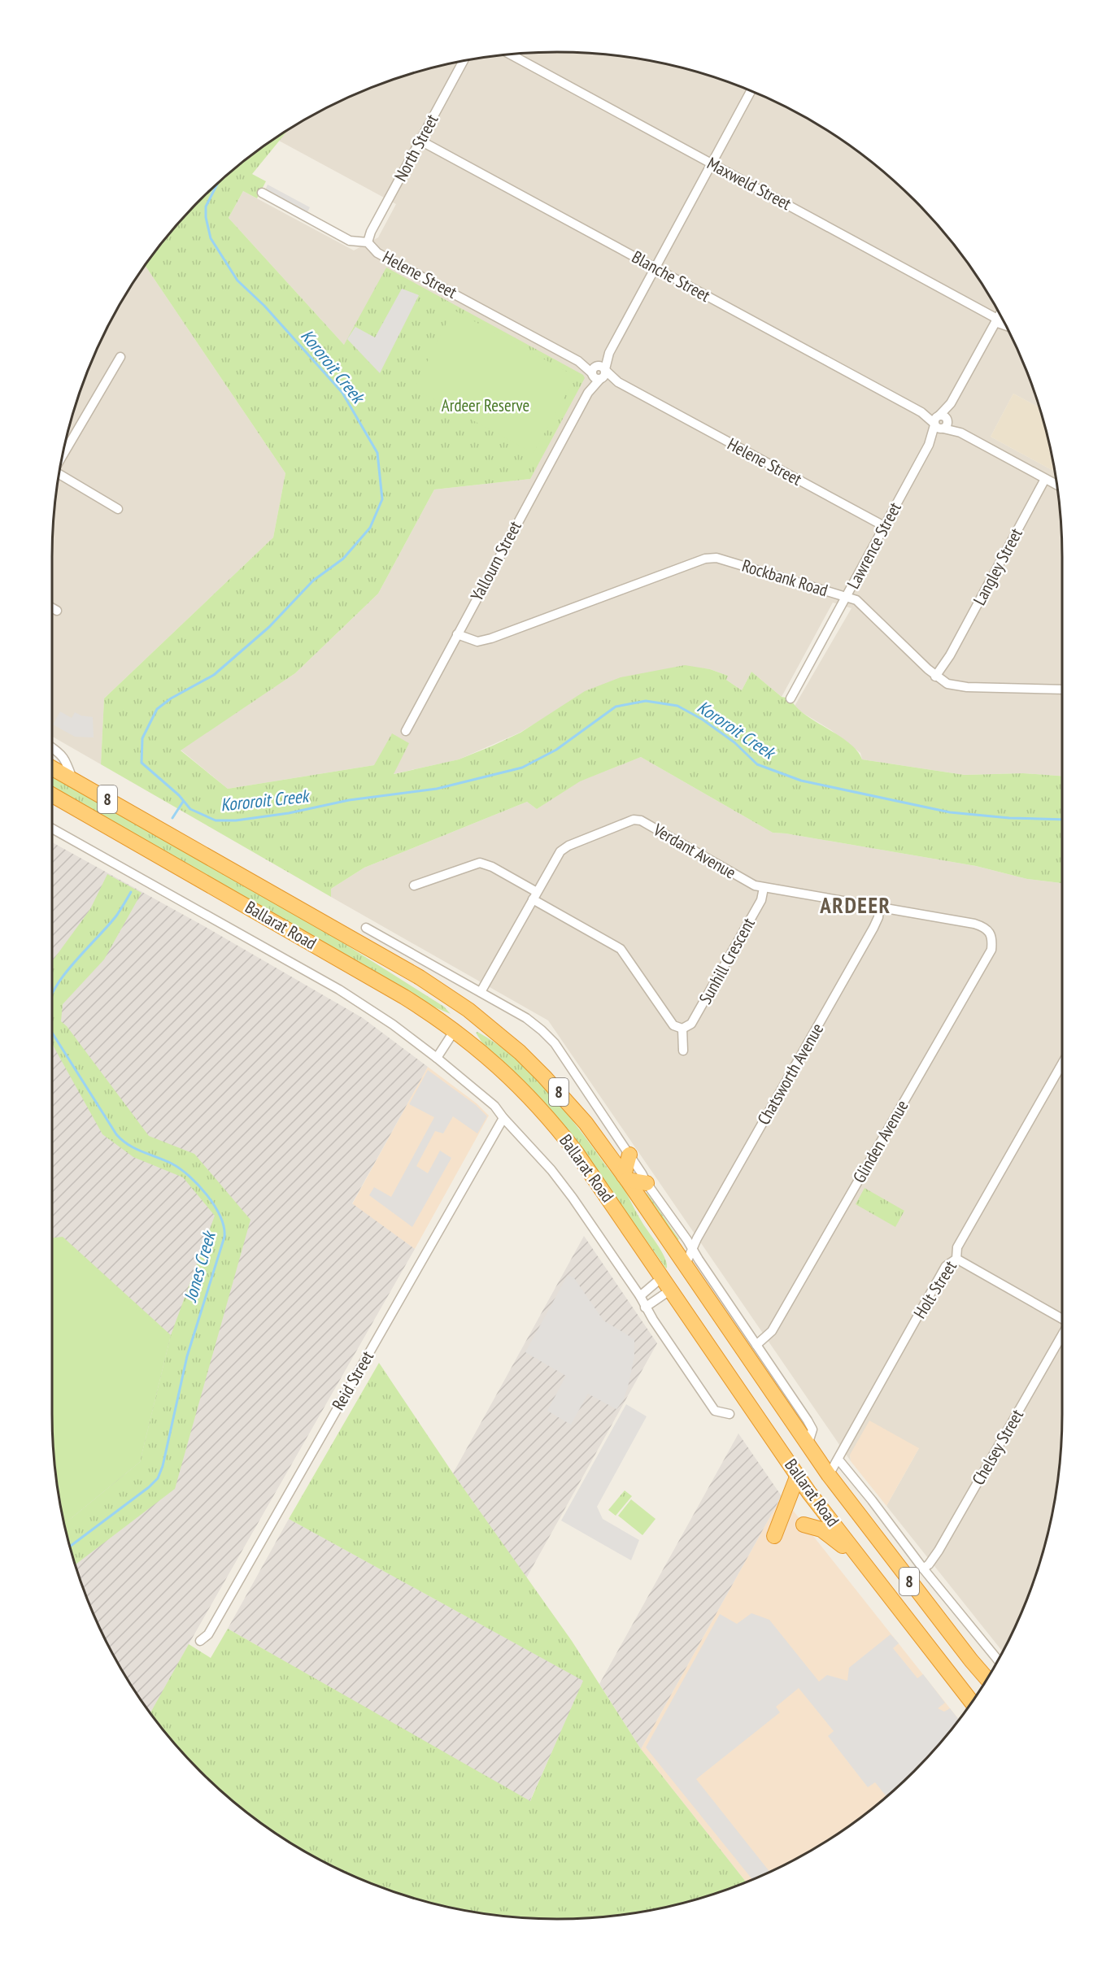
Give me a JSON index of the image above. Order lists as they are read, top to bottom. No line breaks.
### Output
{"streets":{"highway":["8","Ballarat Road"],"street":["North Street","Maxweld Street","Helene Street","Blanche Street","Lawrence Street","Yallourn Street","Langley Street","Rockbank Road","Verdant Avenue","Sunhill Crescent","Chatsworth Avenue","Glinden Avenue","Holt Street","Reid Street","Chelsey Street"]},"crossings":[["North Street","Helene Street"],["North Street","Blanche Street"],["Maxweld Street","Lawrence Street"],["Maxweld Street","Yallourn Street"],["Helene Street","Lawrence Street"],["Helene Street","Yallourn Street"],["Blanche Street","Lawrence Street"],["Blanche Street","Yallourn Street"],["Blanche Street","Langley Street"],["Lawrence Street","Rockbank Road"],["Yallourn Street","Rockbank Road"],["Langley Street","Rockbank Road"],["Verdant Avenue","Ballarat Road"],["Verdant Avenue","Sunhill Crescent"],["Verdant Avenue","Chatsworth Avenue"],["Verdant Avenue","Glinden Avenue"],["Ballarat Road","Chatsworth Avenue"],["Ballarat Road","Glinden Avenue"],["Ballarat Road","Holt Street"],["Ballarat Road","Reid Street"]],"districts":["ARDEER"],"water":["Kororoit Creek","Jones Creek"],"parks":["Ardeer Reserve"]}
